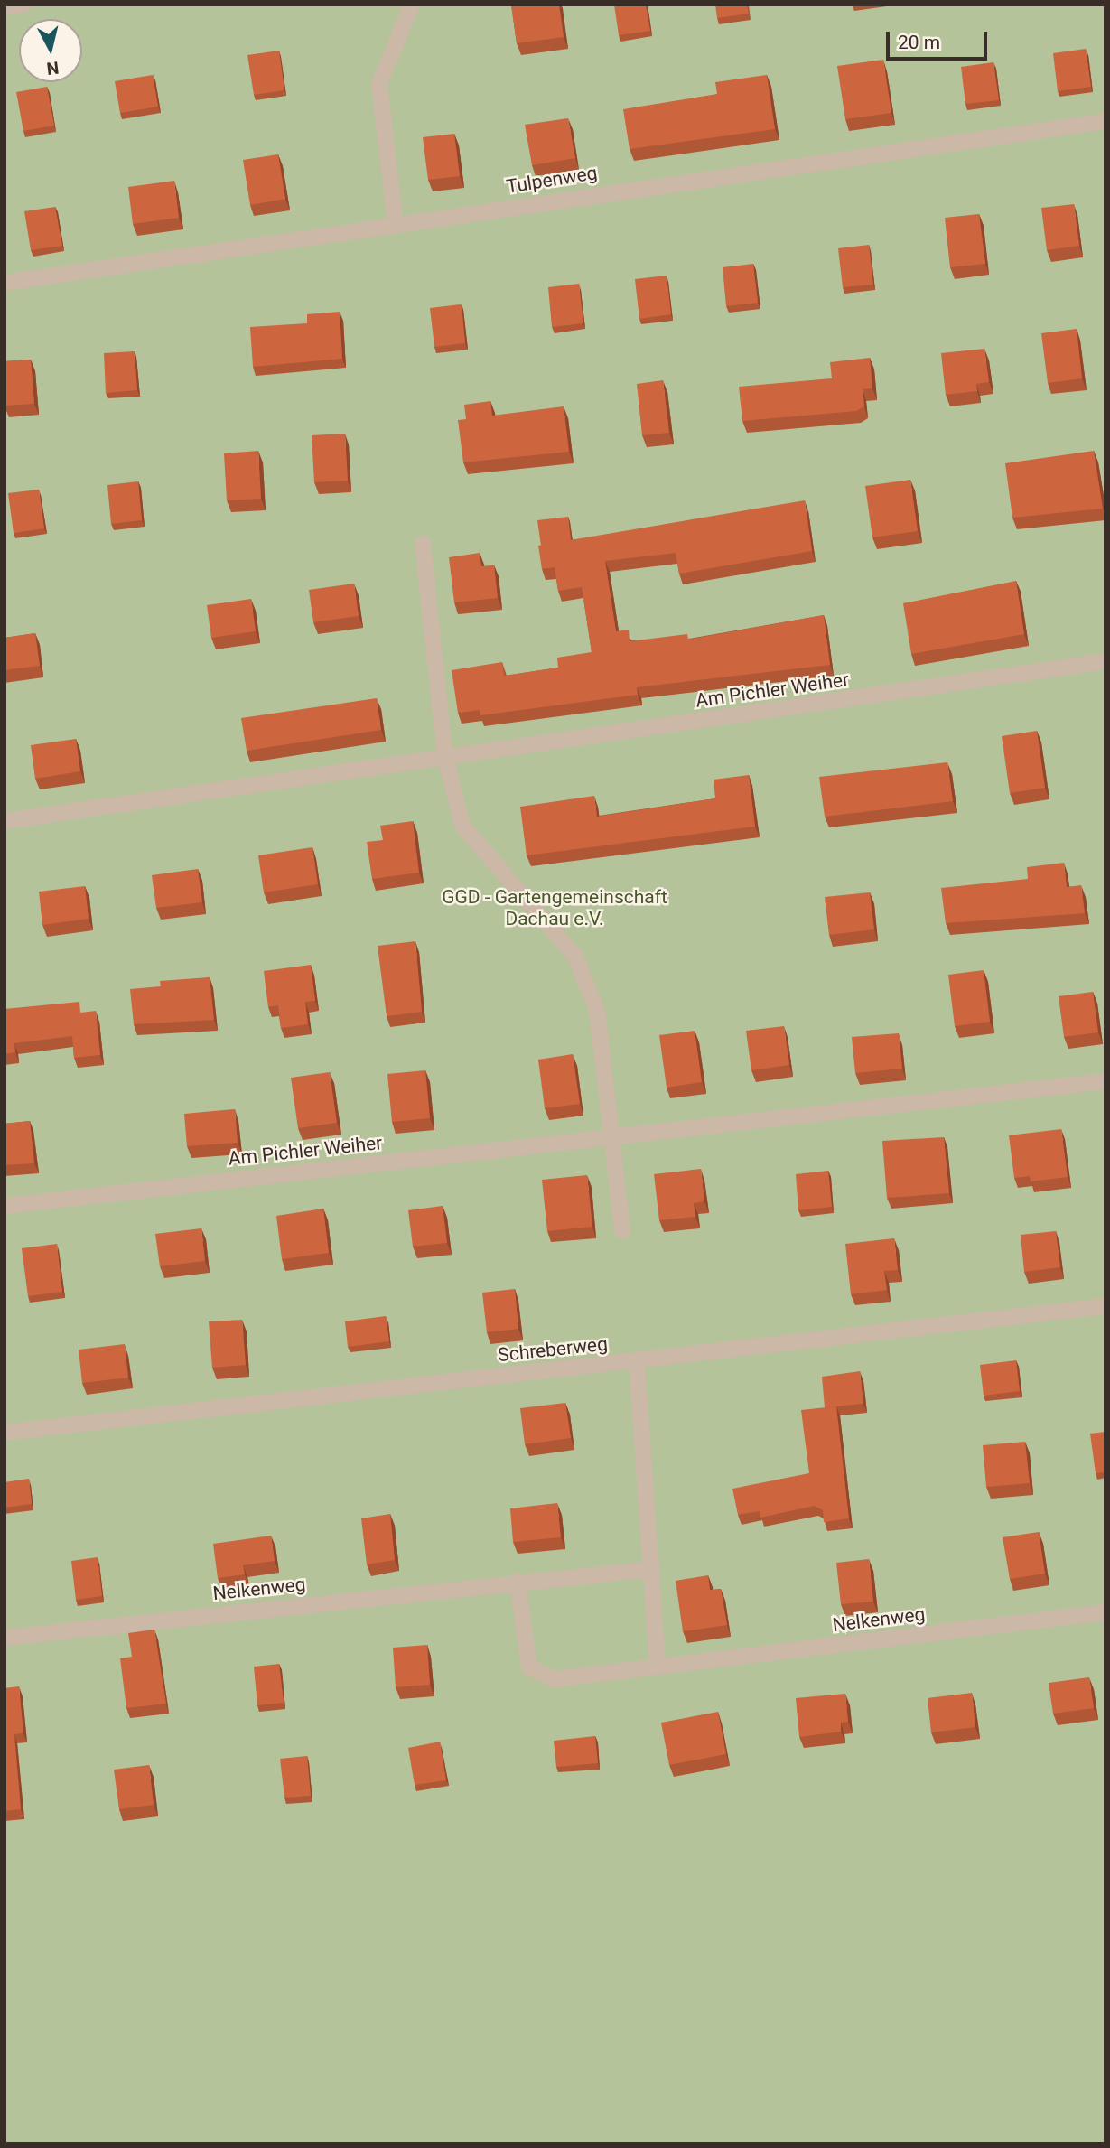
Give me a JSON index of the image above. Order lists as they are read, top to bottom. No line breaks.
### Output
{"streets":{"street":["Tulpenweg","Am Pichler Weiher","Schreberweg","Nelkenweg"]},"parks":["GGD - Gartengemeinschaft Dachau e.V."],"scale_bar":"20 m","north":"bottom"}
